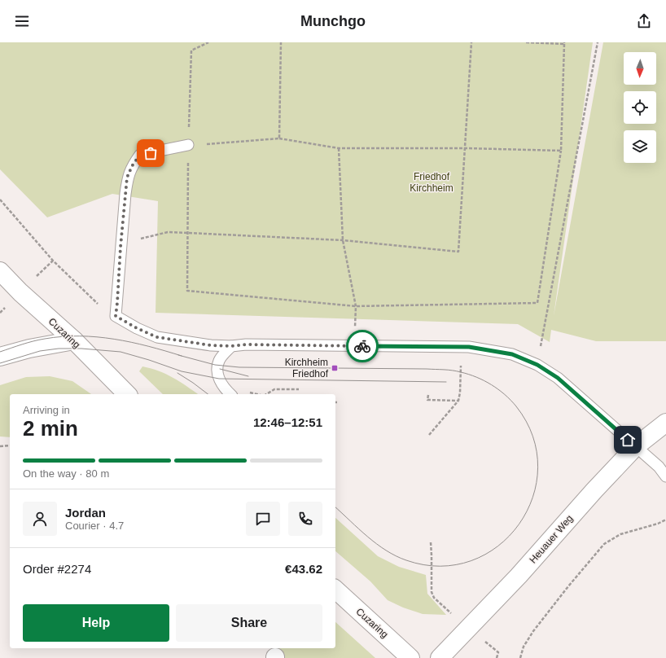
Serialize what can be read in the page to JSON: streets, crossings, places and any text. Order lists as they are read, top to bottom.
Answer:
{
  "streets": {
    "street": ["Cuzaring", "Heuauer Weg"]
  },
  "parks": ["Friedhof Kirchheim"],
  "places": {
    "transit": ["Kirchheim Friedhof"]
  },
  "north": "bottom",
  "page": {
    "header": "Munchgo",
    "heading": ["2 min", "Arriving in", "12:46–12:51"],
    "panel": [
      "Jordan",
      "Courier · 4.7",
      "Order #2274",
      "€43.62"
    ],
    "bar": "On the way · 80 m",
    "buttons": ["Help", "Share"]
  }
}
